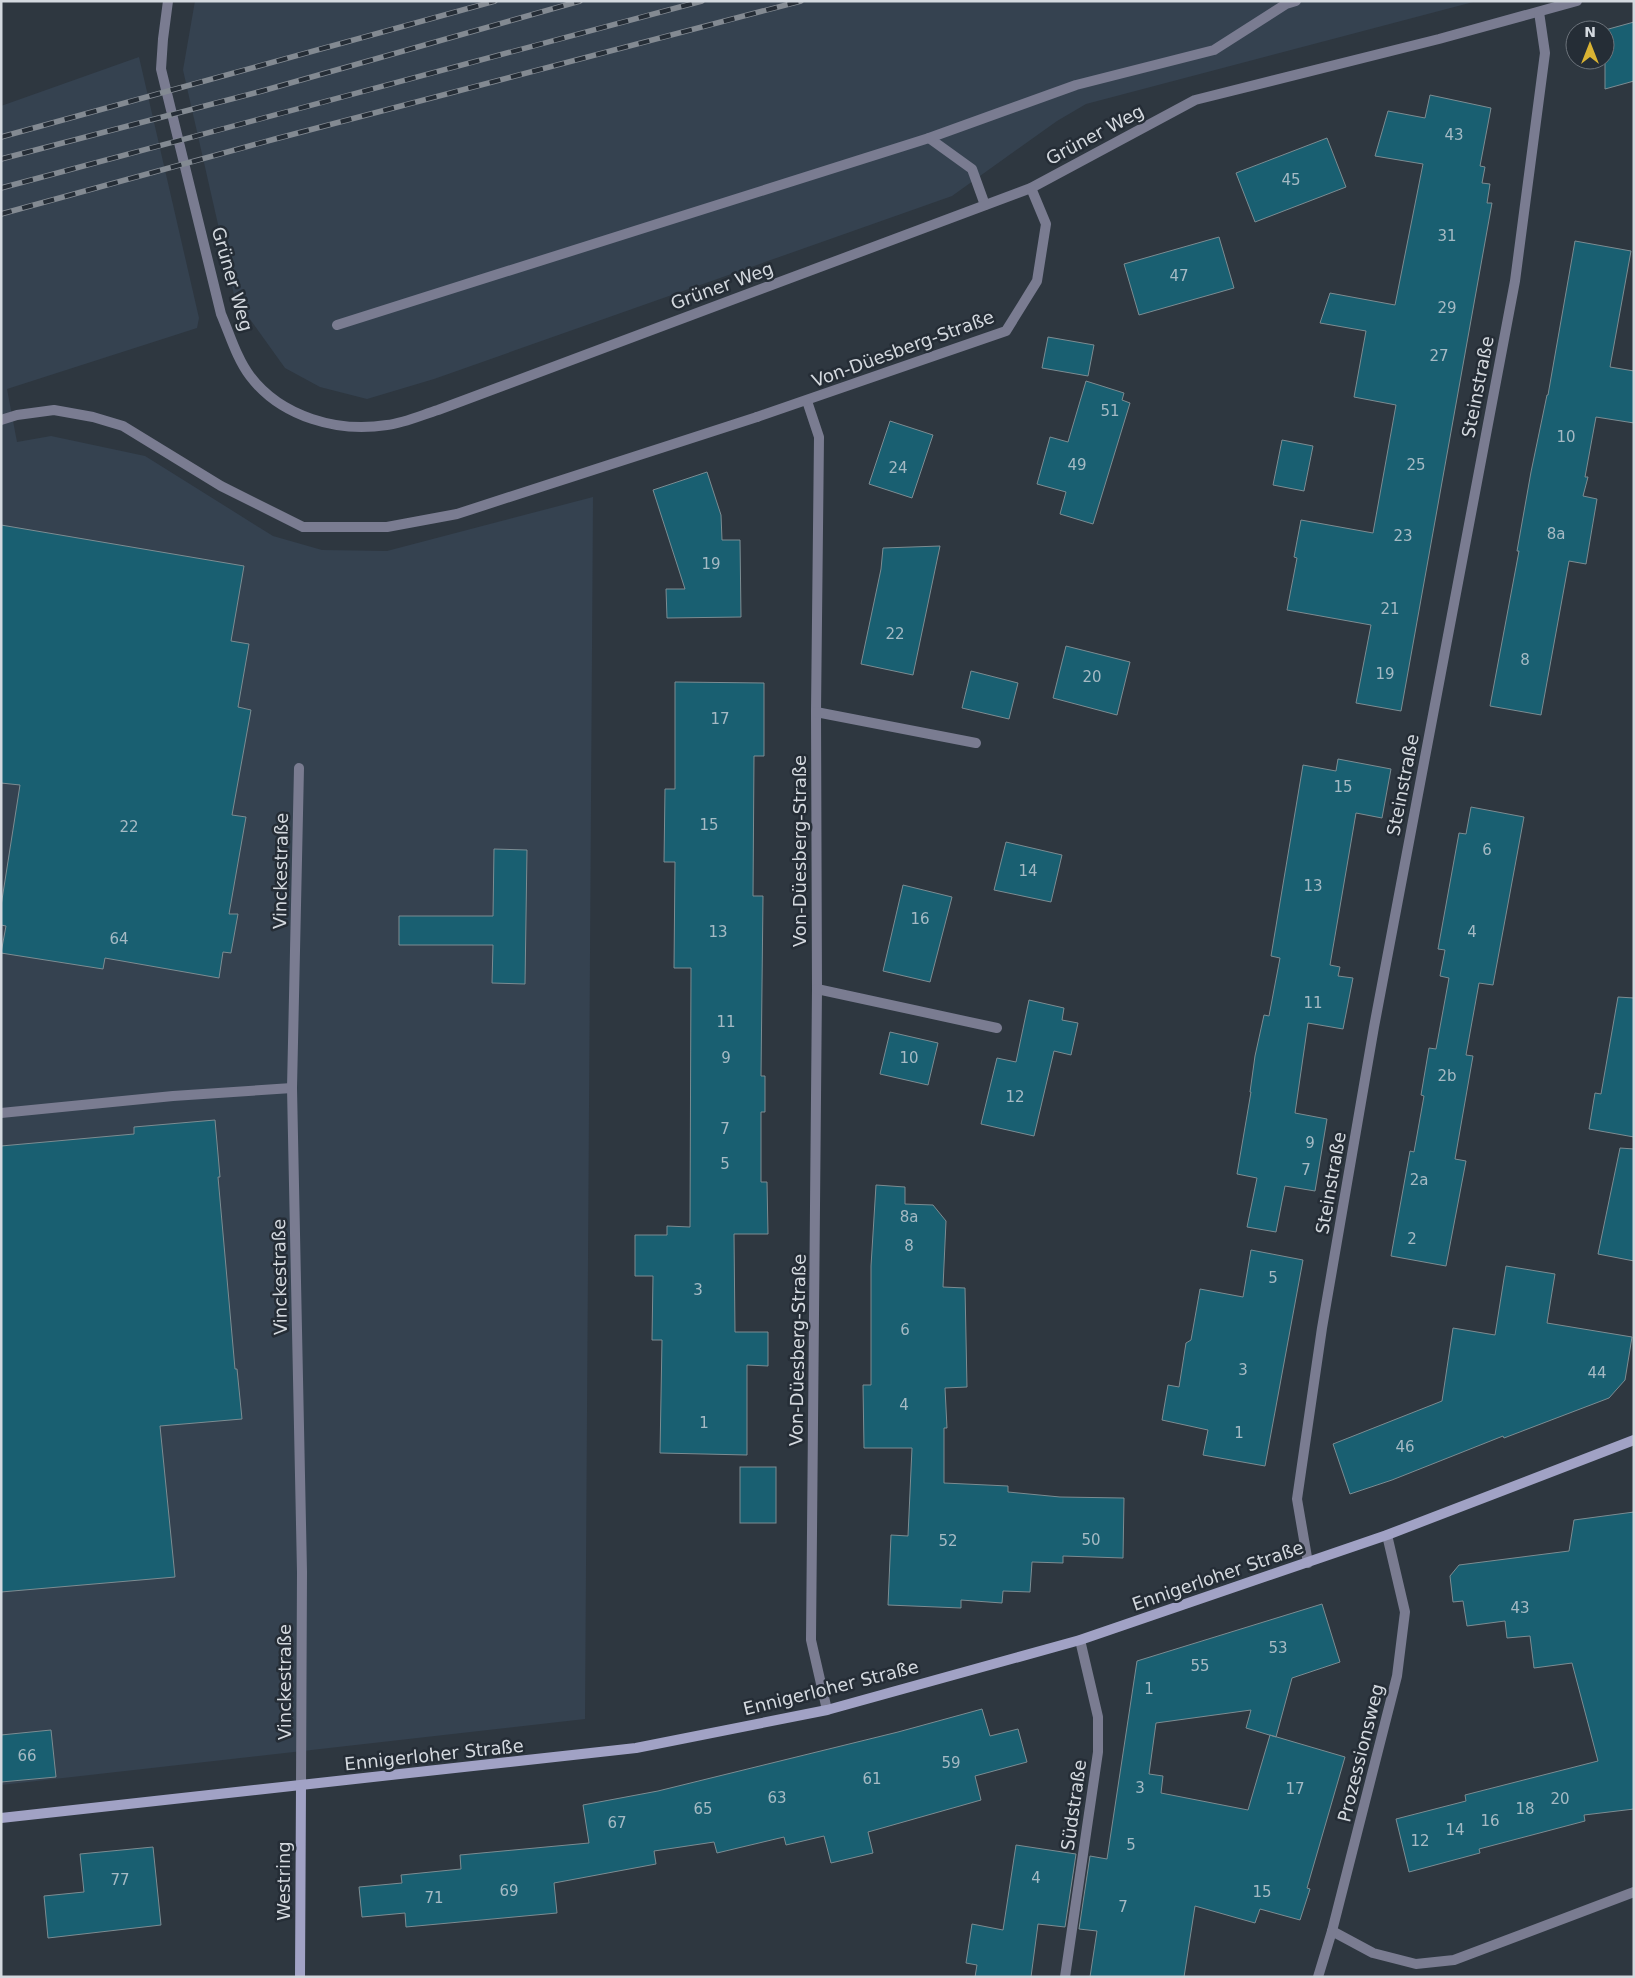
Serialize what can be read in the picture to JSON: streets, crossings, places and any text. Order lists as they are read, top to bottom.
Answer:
{
  "streets": {
    "main road": ["Ennigerloher Straße", "Westring"],
    "street": [
      "Grüner Weg",
      "Von-Düesberg-Straße",
      "Steinstraße",
      "Vinckestraße",
      "Prozessionsweg",
      "Südstraße"
    ]
  },
  "crossings": [
    ["Grüner Weg", "Von-Düesberg-Straße"],
    ["Grüner Weg", "Steinstraße"],
    ["Von-Düesberg-Straße", "Ennigerloher Straße"],
    ["Steinstraße", "Ennigerloher Straße"],
    ["Vinckestraße", "Ennigerloher Straße"],
    ["Vinckestraße", "Westring"],
    ["Ennigerloher Straße", "Prozessionsweg"],
    ["Ennigerloher Straße", "Südstraße"],
    ["Ennigerloher Straße", "Westring"]
  ],
  "house_numbers": [
    "43",
    "45",
    "31",
    "47",
    "29",
    "27",
    "51",
    "10",
    "49",
    "25",
    "24",
    "8a",
    "23",
    "19",
    "21",
    "22",
    "8",
    "19",
    "20",
    "17",
    "15",
    "15",
    "22",
    "6",
    "14",
    "13",
    "16",
    "13",
    "4",
    "64",
    "11",
    "11",
    "9",
    "10",
    "2b",
    "12",
    "7",
    "9",
    "5",
    "7",
    "2a",
    "8a",
    "2",
    "8",
    "5",
    "3",
    "6",
    "3",
    "44",
    "4",
    "1",
    "1",
    "46",
    "50",
    "52",
    "43",
    "53",
    "55",
    "1",
    "66",
    "59",
    "61",
    "3",
    "17",
    "63",
    "20",
    "65",
    "18",
    "16",
    "67",
    "14",
    "12",
    "5",
    "4",
    "77",
    "69",
    "15",
    "71",
    "7"
  ],
  "north": "top"
}
